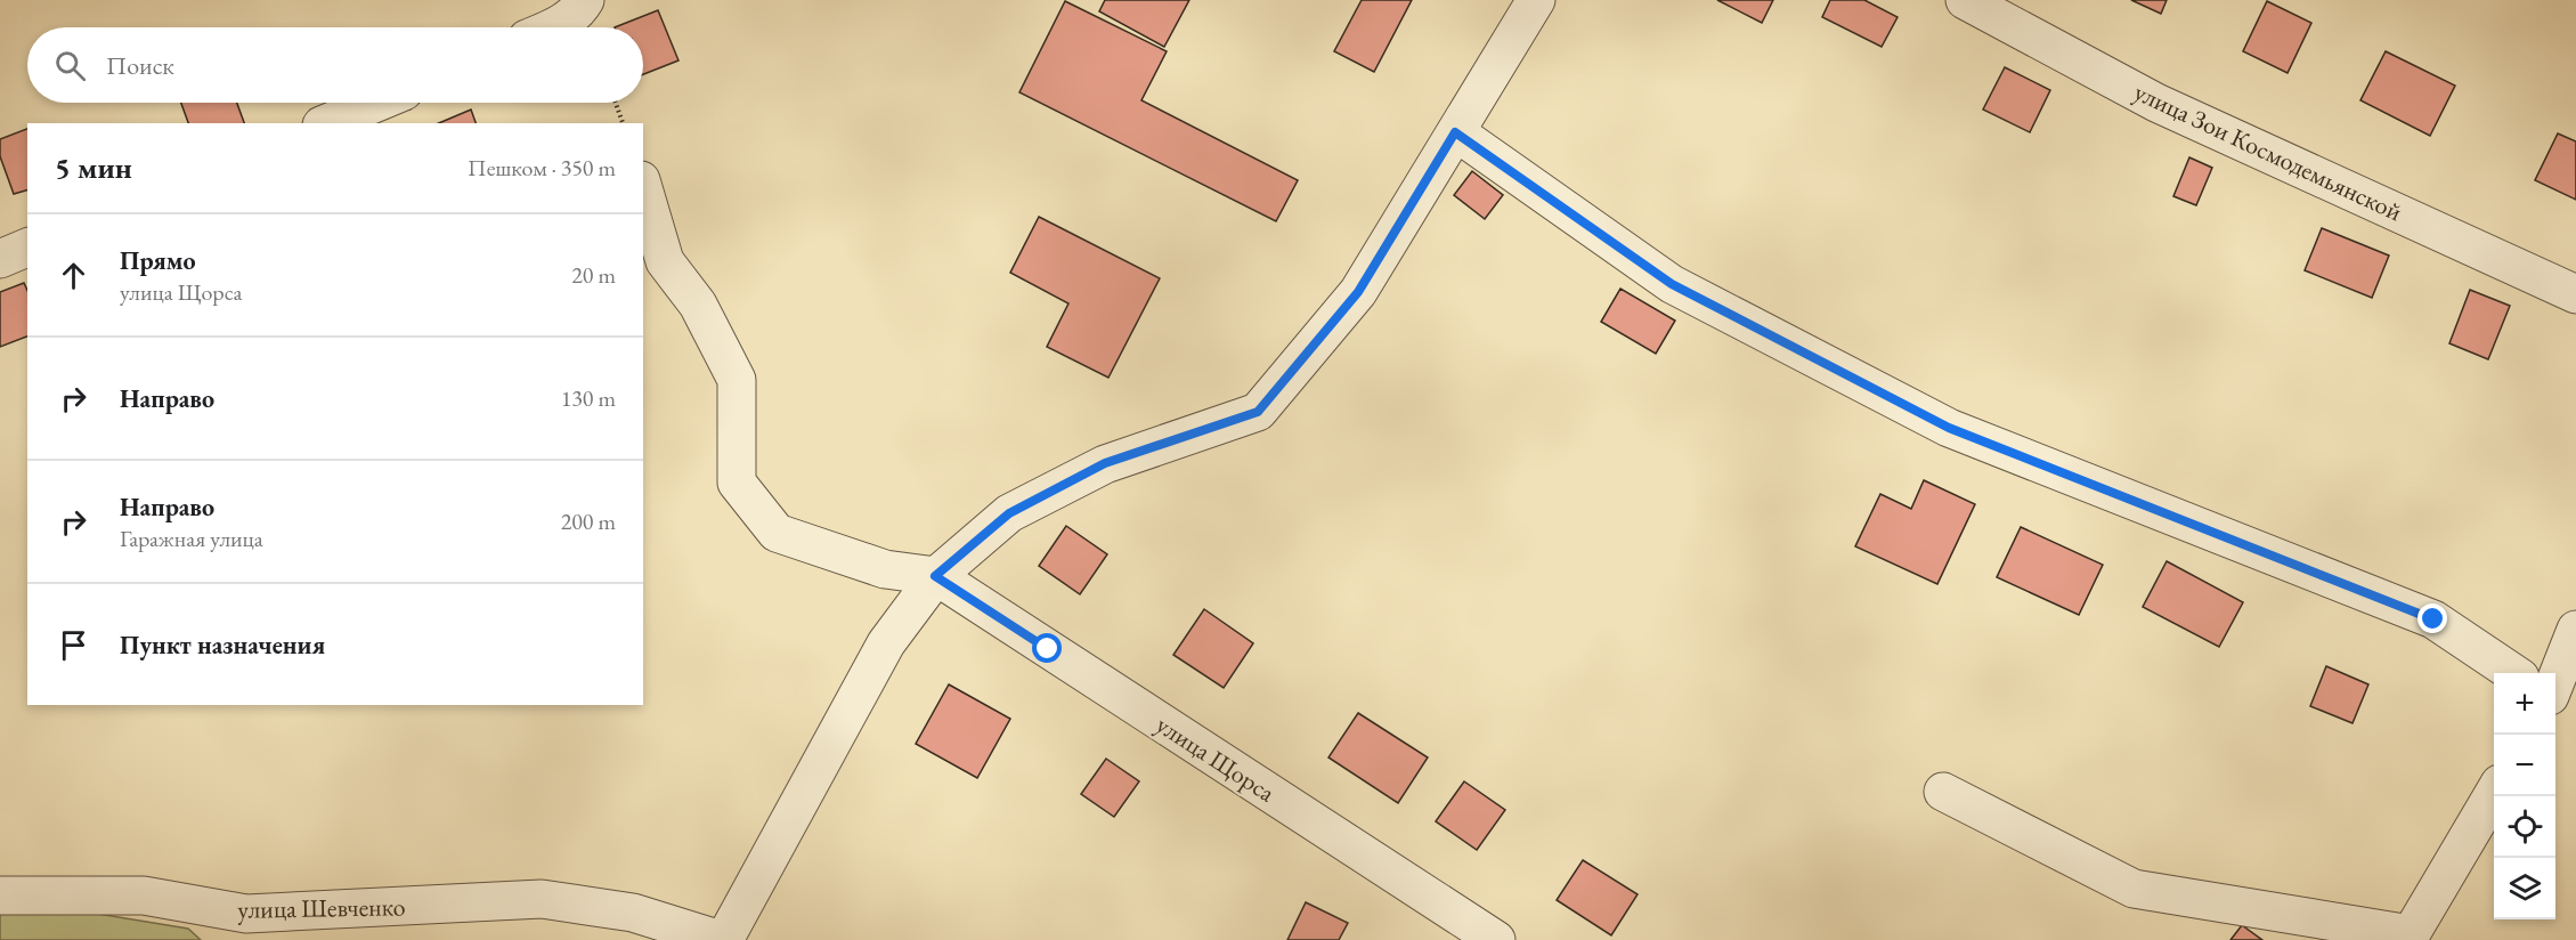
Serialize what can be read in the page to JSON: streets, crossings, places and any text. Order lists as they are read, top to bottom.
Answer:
{
  "streets": {
    "street": ["улица Зои Космодемьянской", "улица Щорса", "улица Шевченко"]
  },
  "page": {
    "search": "Поиск",
    "heading": ["5 мин", "Пешком · 350 m"],
    "list": [
      ["Прямо", "улица Щорса", "20 m"],
      ["Направо", "130 m"],
      ["Направо", "Гаражная улица", "200 m"],
      "Пункт назначения"
    ],
    "map_buttons": ["+", "−"]
  }
}
